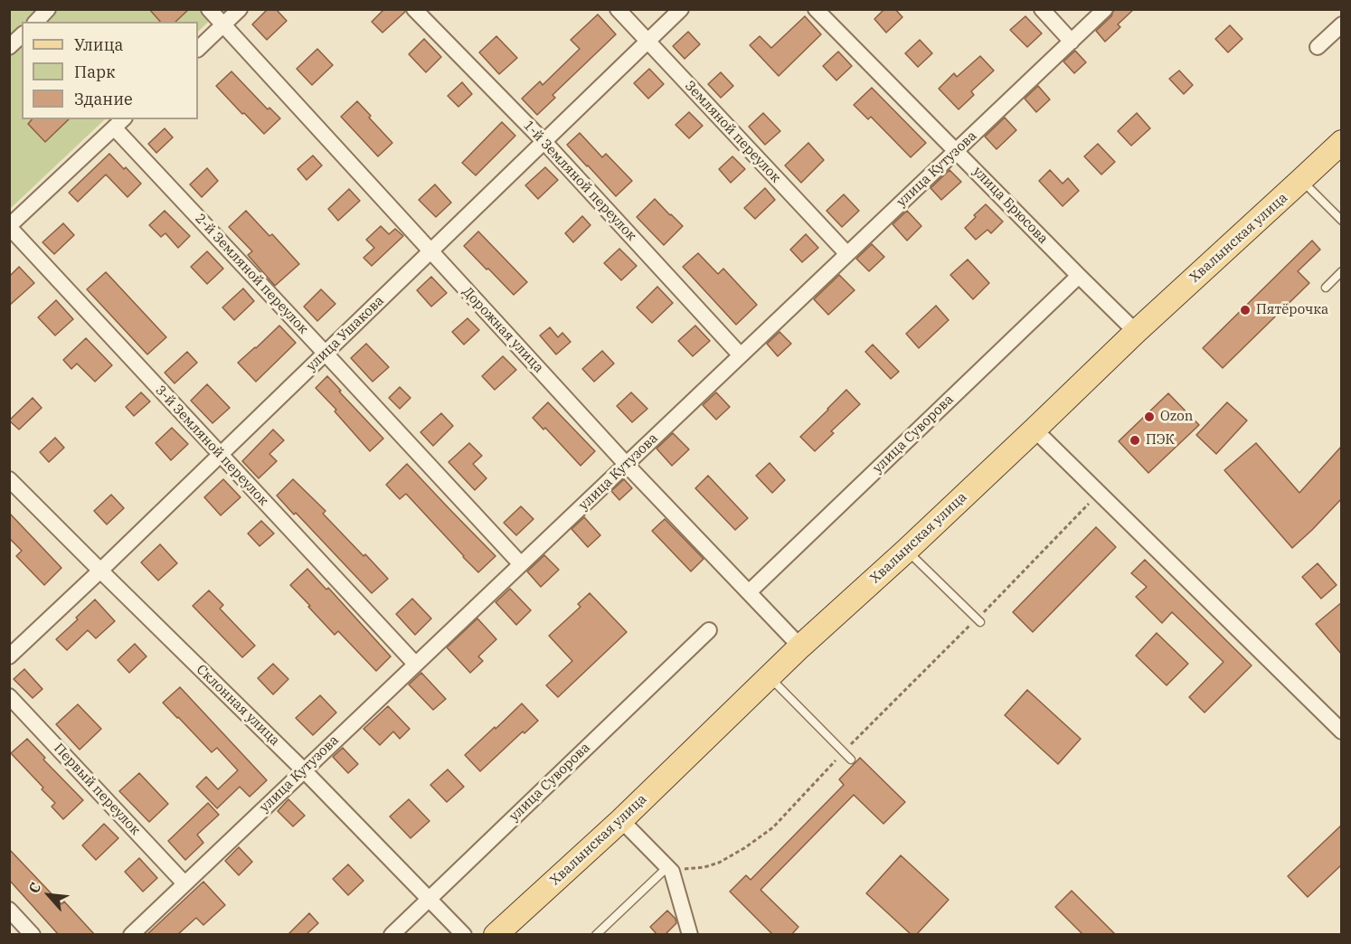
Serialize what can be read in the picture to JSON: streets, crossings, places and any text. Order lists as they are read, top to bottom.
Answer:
{
  "streets": {
    "main road": ["Хвалынская улица"],
    "street": [
      "Земляной переулок",
      "улица Кутузова",
      "1-й Земляной переулок",
      "улица Брюсова",
      "2-й Земляной переулок",
      "Дорожная улица",
      "улица Ушакова",
      "улица Суворова",
      "3-й Земляной переулок",
      "Склонная улица",
      "Первый переулок"
    ]
  },
  "crossings": [
    ["Земляной переулок", "улица Кутузова"],
    ["Земляной переулок", "улица Ушакова"],
    ["улица Кутузова", "1-й Земляной переулок"],
    ["улица Кутузова", "улица Брюсова"],
    ["улица Кутузова", "2-й Земляной переулок"],
    ["улица Кутузова", "Дорожная улица"],
    ["улица Кутузова", "3-й Земляной переулок"],
    ["улица Кутузова", "Склонная улица"],
    ["улица Кутузова", "Первый переулок"],
    ["1-й Земляной переулок", "улица Ушакова"],
    ["улица Брюсова", "Хвалынская улица"],
    ["улица Брюсова", "улица Суворова"],
    ["Хвалынская улица", "Дорожная улица"],
    ["2-й Земляной переулок", "улица Ушакова"],
    ["Дорожная улица", "улица Ушакова"],
    ["Дорожная улица", "улица Суворова"],
    ["улица Ушакова", "3-й Земляной переулок"],
    ["улица Ушакова", "Склонная улица"],
    ["улица Суворова", "Склонная улица"]
  ],
  "places": ["Пятёрочка", "Ozon", "ПЭК"],
  "legend": ["Улица", "Парк", "Здание"],
  "north": "top left"
}
